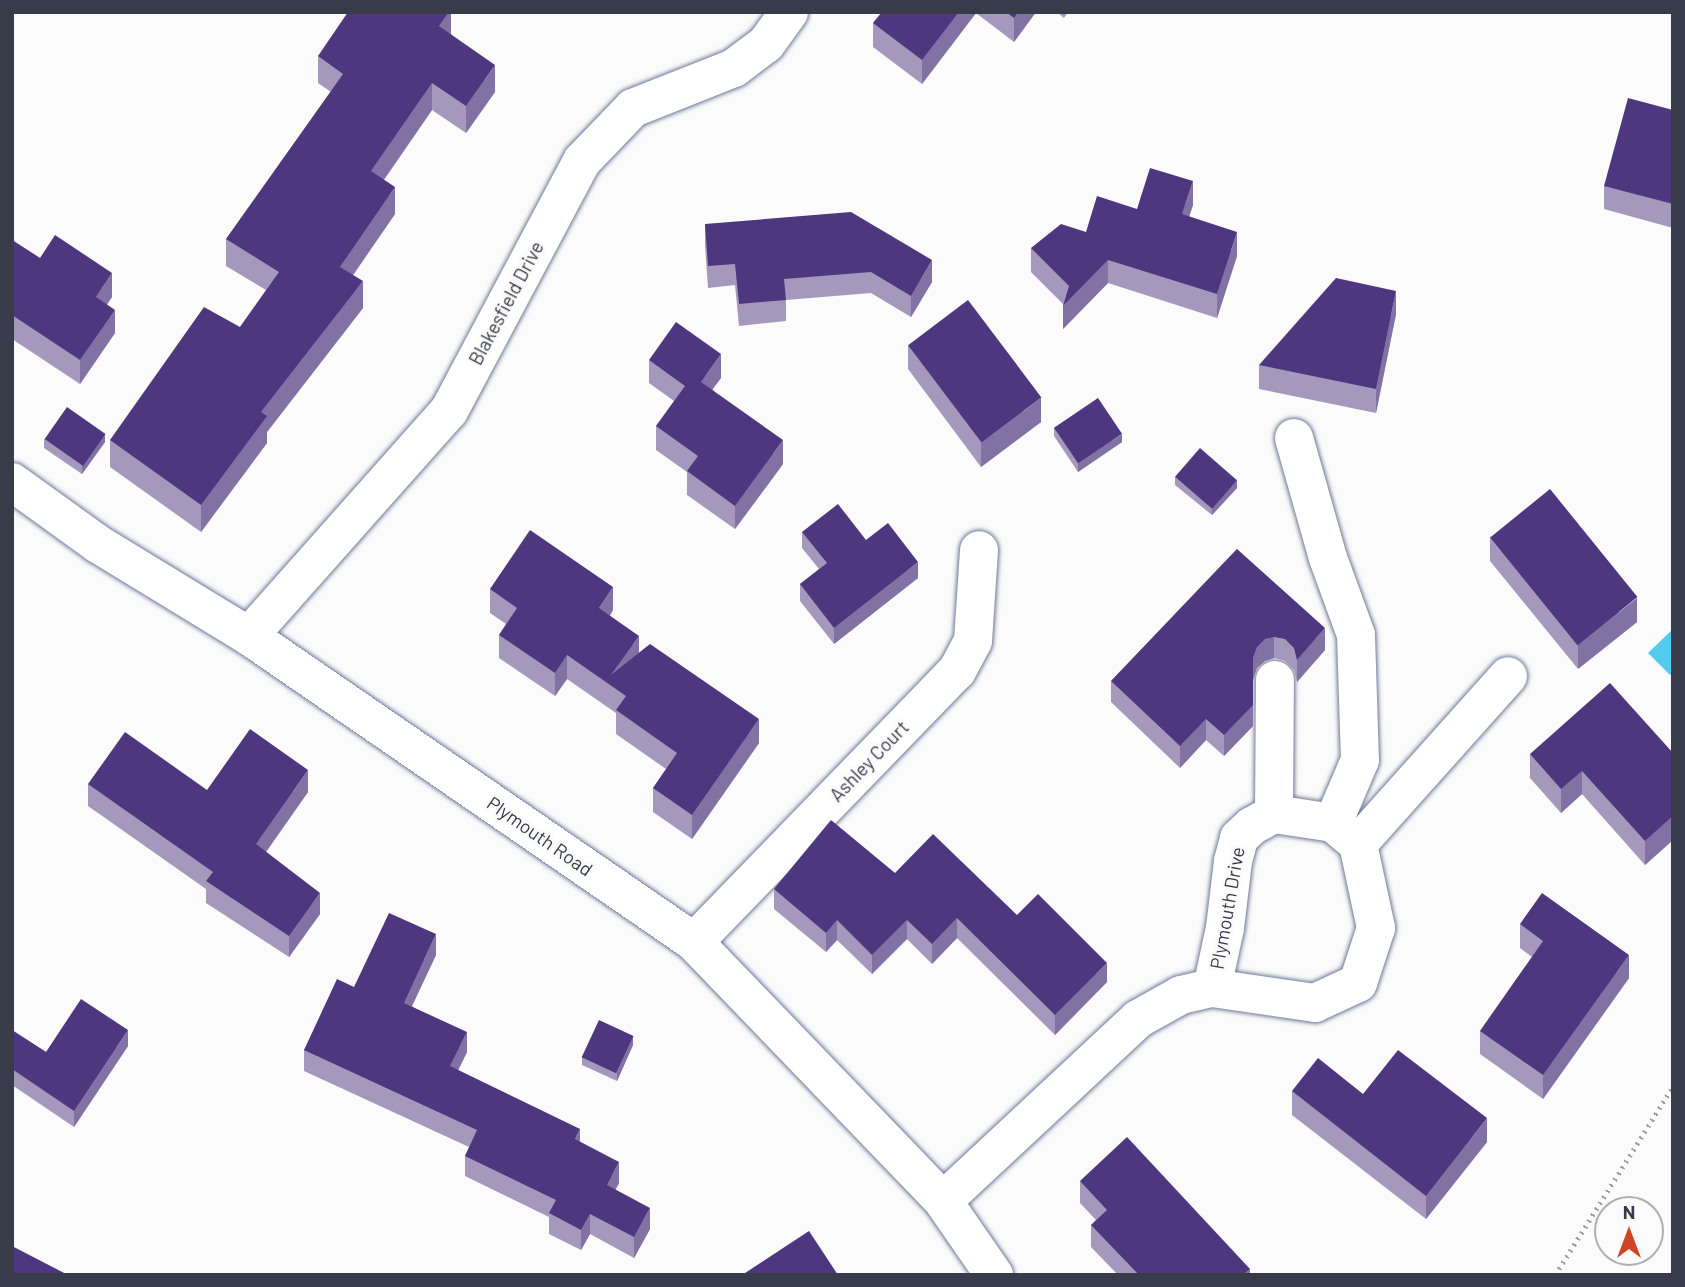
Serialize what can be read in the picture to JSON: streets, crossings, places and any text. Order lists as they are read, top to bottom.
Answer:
{
  "streets": {
    "street": [
      "Blakesfield Drive",
      "Ashley Court",
      "Plymouth Road",
      "Plymouth Drive"
    ]
  },
  "crossings": [
    ["Blakesfield Drive", "Plymouth Road"],
    ["Ashley Court", "Plymouth Road"],
    ["Plymouth Road", "Plymouth Drive"]
  ],
  "north": "top"
}
